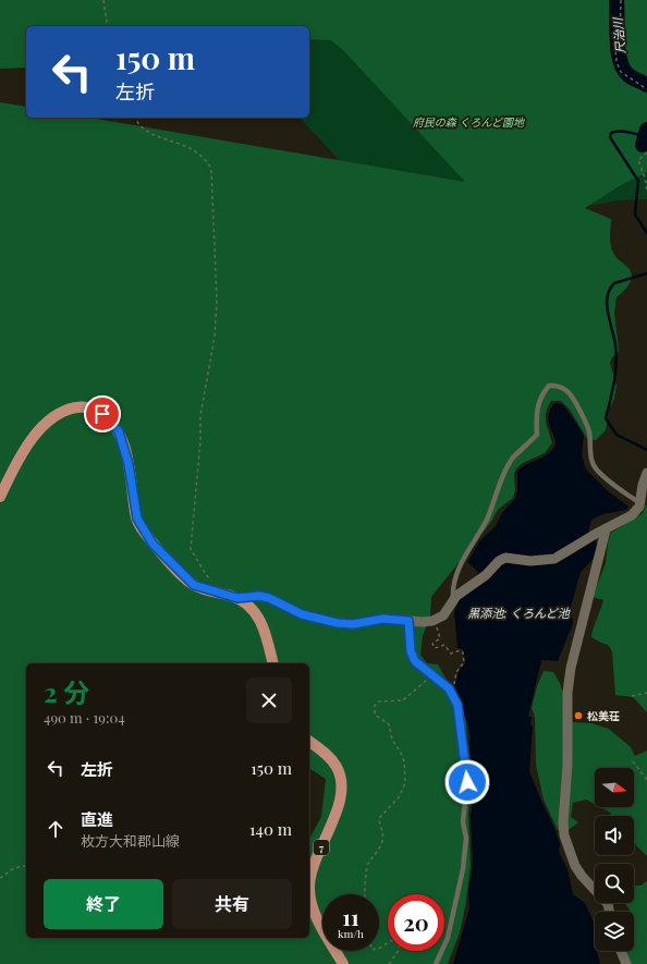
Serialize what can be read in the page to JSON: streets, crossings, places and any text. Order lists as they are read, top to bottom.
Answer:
{
  "streets": {
    "main road": ["7"]
  },
  "water": ["尺治川", "黒添池; くろんど池"],
  "parks": ["府民の森 くろんど園地"],
  "places": ["松美荘"],
  "north": "right",
  "page": {
    "turn": ["150 m", "左折"],
    "heading": ["2 分", "490 m · 19:04"],
    "list": [
      {
        "name": "左折",
        "value": "150 m"
      },
      {
        "name": "直進",
        "note": "枚方大和郡山線",
        "value": "140 m"
      }
    ],
    "buttons": ["終了", "共有"],
    "speed": "11 km/h",
    "limit": "20"
  }
}
